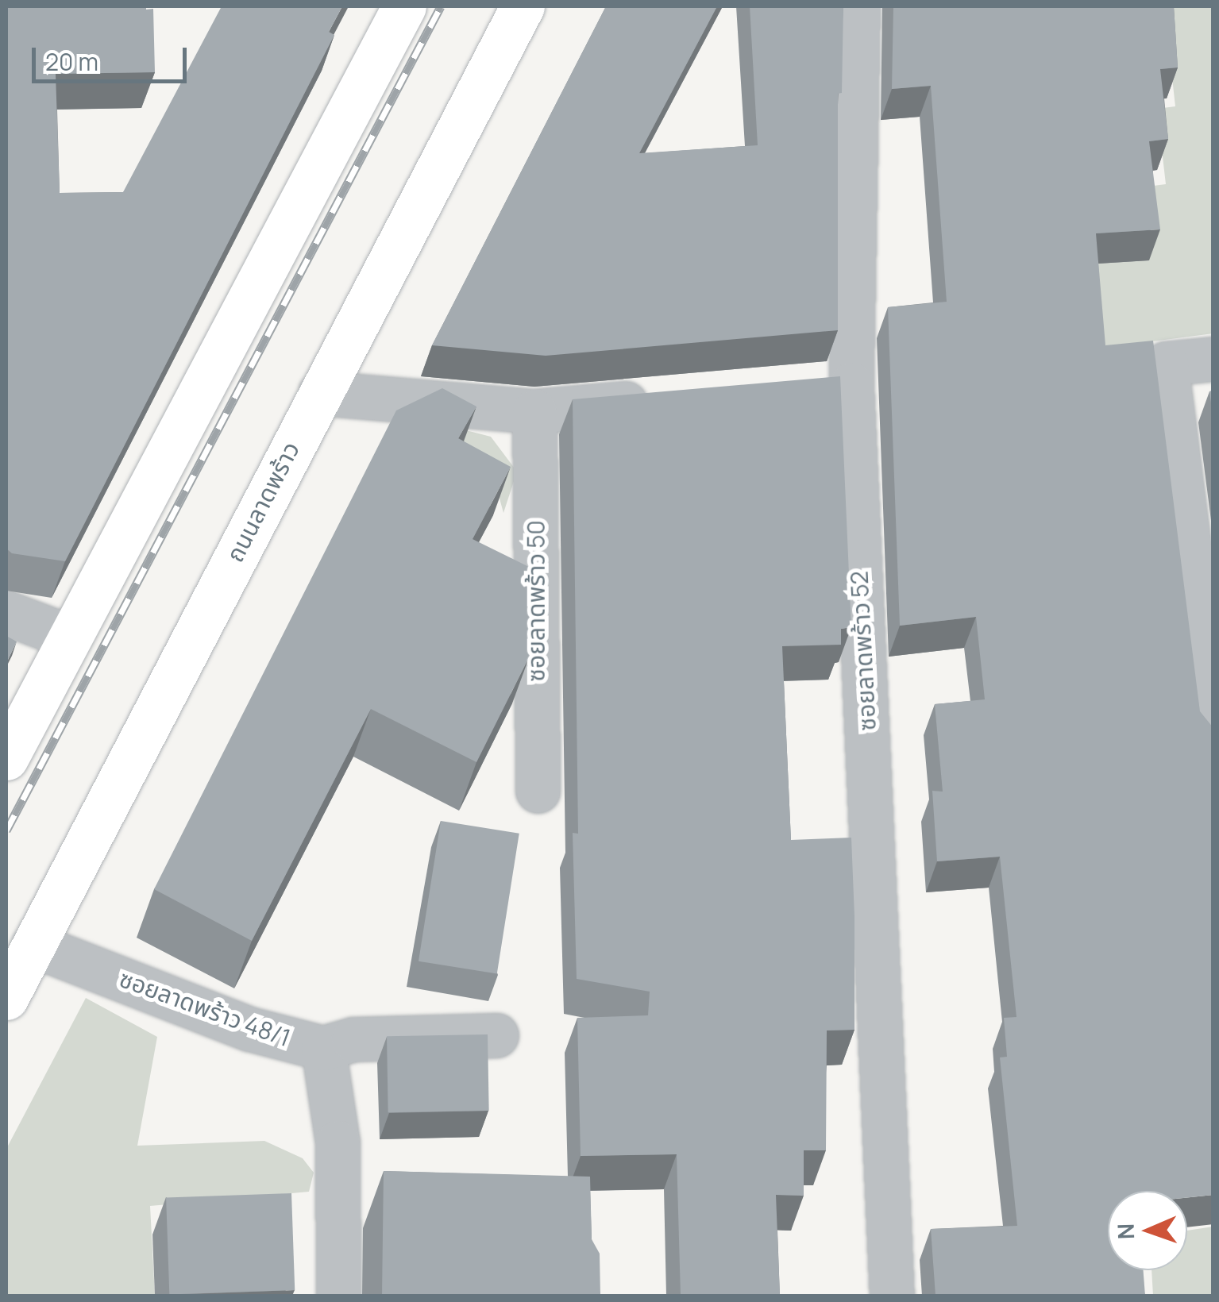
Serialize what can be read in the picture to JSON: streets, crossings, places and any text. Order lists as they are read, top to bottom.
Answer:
{
  "streets": {
    "main road": ["ถนนลาดพร้าว"],
    "street": ["ซอยลาดพร้าว 50", "ซอยลาดพร้าว 52", "ซอยลาดพร้าว 48/1"]
  },
  "crossings": [
    ["ถนนลาดพร้าว", "ซอยลาดพร้าว 48/1"]
  ],
  "scale_bar": "20 m",
  "north": "left"
}
